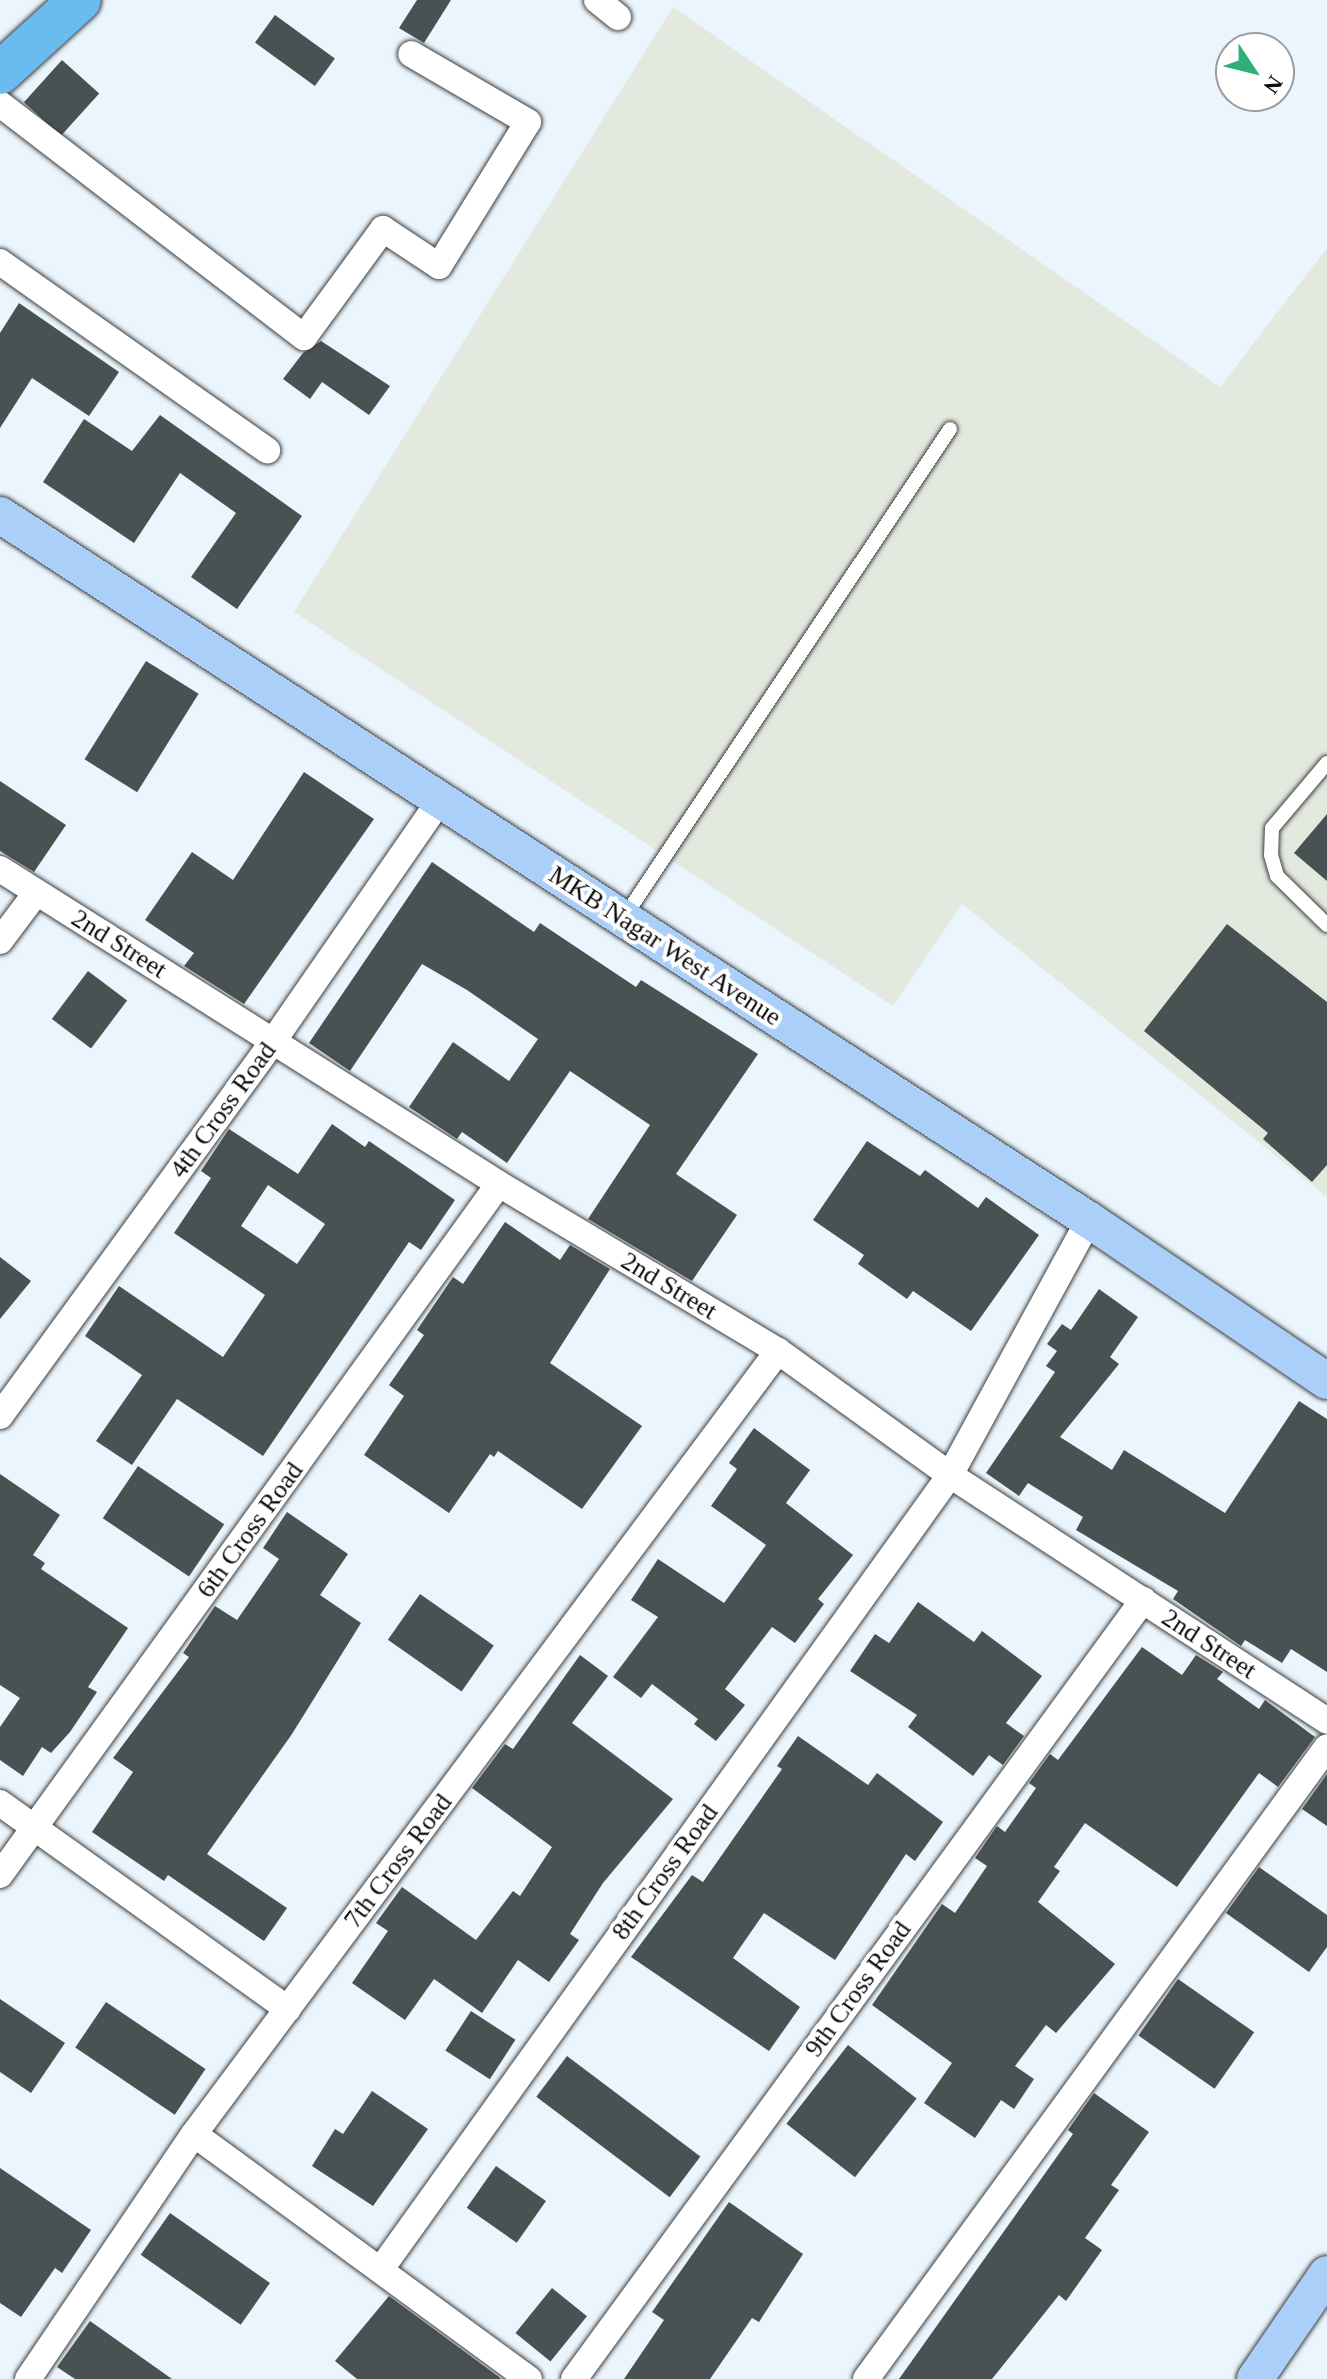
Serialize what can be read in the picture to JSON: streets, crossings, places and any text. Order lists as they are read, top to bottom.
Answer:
{
  "streets": {
    "main road": ["MKB Nagar West Avenue"],
    "street": [
      "2nd Street",
      "4th Cross Road",
      "6th Cross Road",
      "7th Cross Road",
      "8th Cross Road",
      "9th Cross Road"
    ]
  },
  "crossings": [
    ["2nd Street", "4th Cross Road"],
    ["2nd Street", "6th Cross Road"],
    ["2nd Street", "7th Cross Road"],
    ["2nd Street", "8th Cross Road"],
    ["2nd Street", "9th Cross Road"],
    ["MKB Nagar West Avenue", "4th Cross Road"],
    ["MKB Nagar West Avenue", "8th Cross Road"]
  ],
  "north": "bottom right"
}
